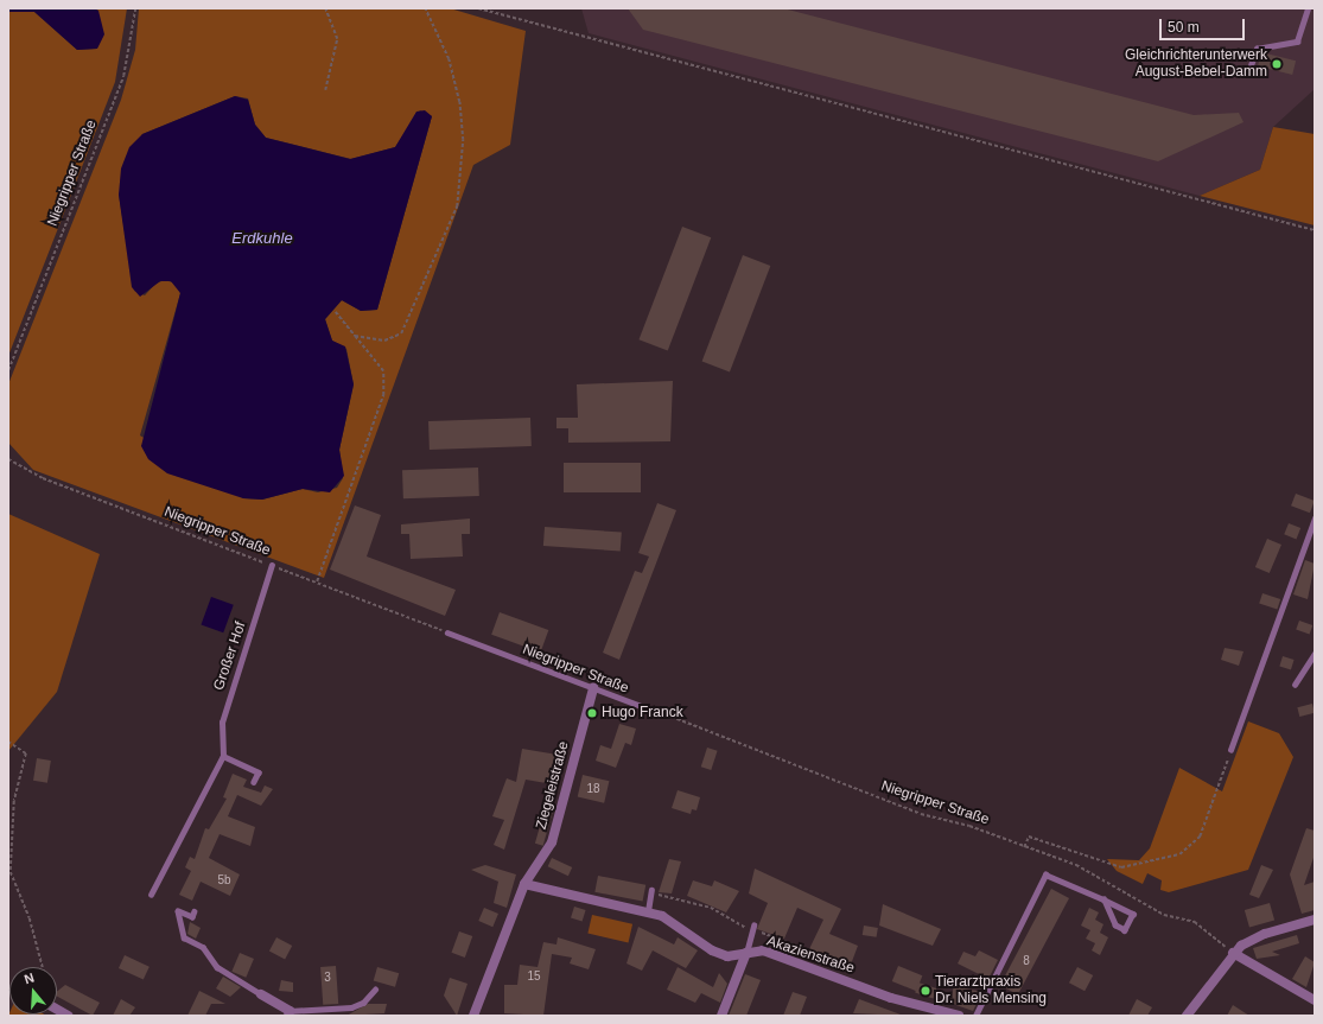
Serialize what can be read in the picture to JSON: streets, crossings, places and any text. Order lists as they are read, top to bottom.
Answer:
{
  "streets": {
    "street": ["Ziegeleistraße", "Akazienstraße"],
    "lane": ["Niegripper Straße", "Großer Hof"]
  },
  "crossings": [
    ["Niegripper Straße", "Großer Hof"],
    ["Niegripper Straße", "Ziegeleistraße"],
    ["Ziegeleistraße", "Akazienstraße"]
  ],
  "water": ["Erdkuhle"],
  "places": ["Gleichrichterunterwerk August-Bebel-Damm", "Hugo Franck", "Tierarztpraxis Dr. Niels Mensing"],
  "house_numbers": [
    "18",
    "5b",
    "8",
    "15",
    "3"
  ],
  "scale_bar": "50 m",
  "north": "top"
}
